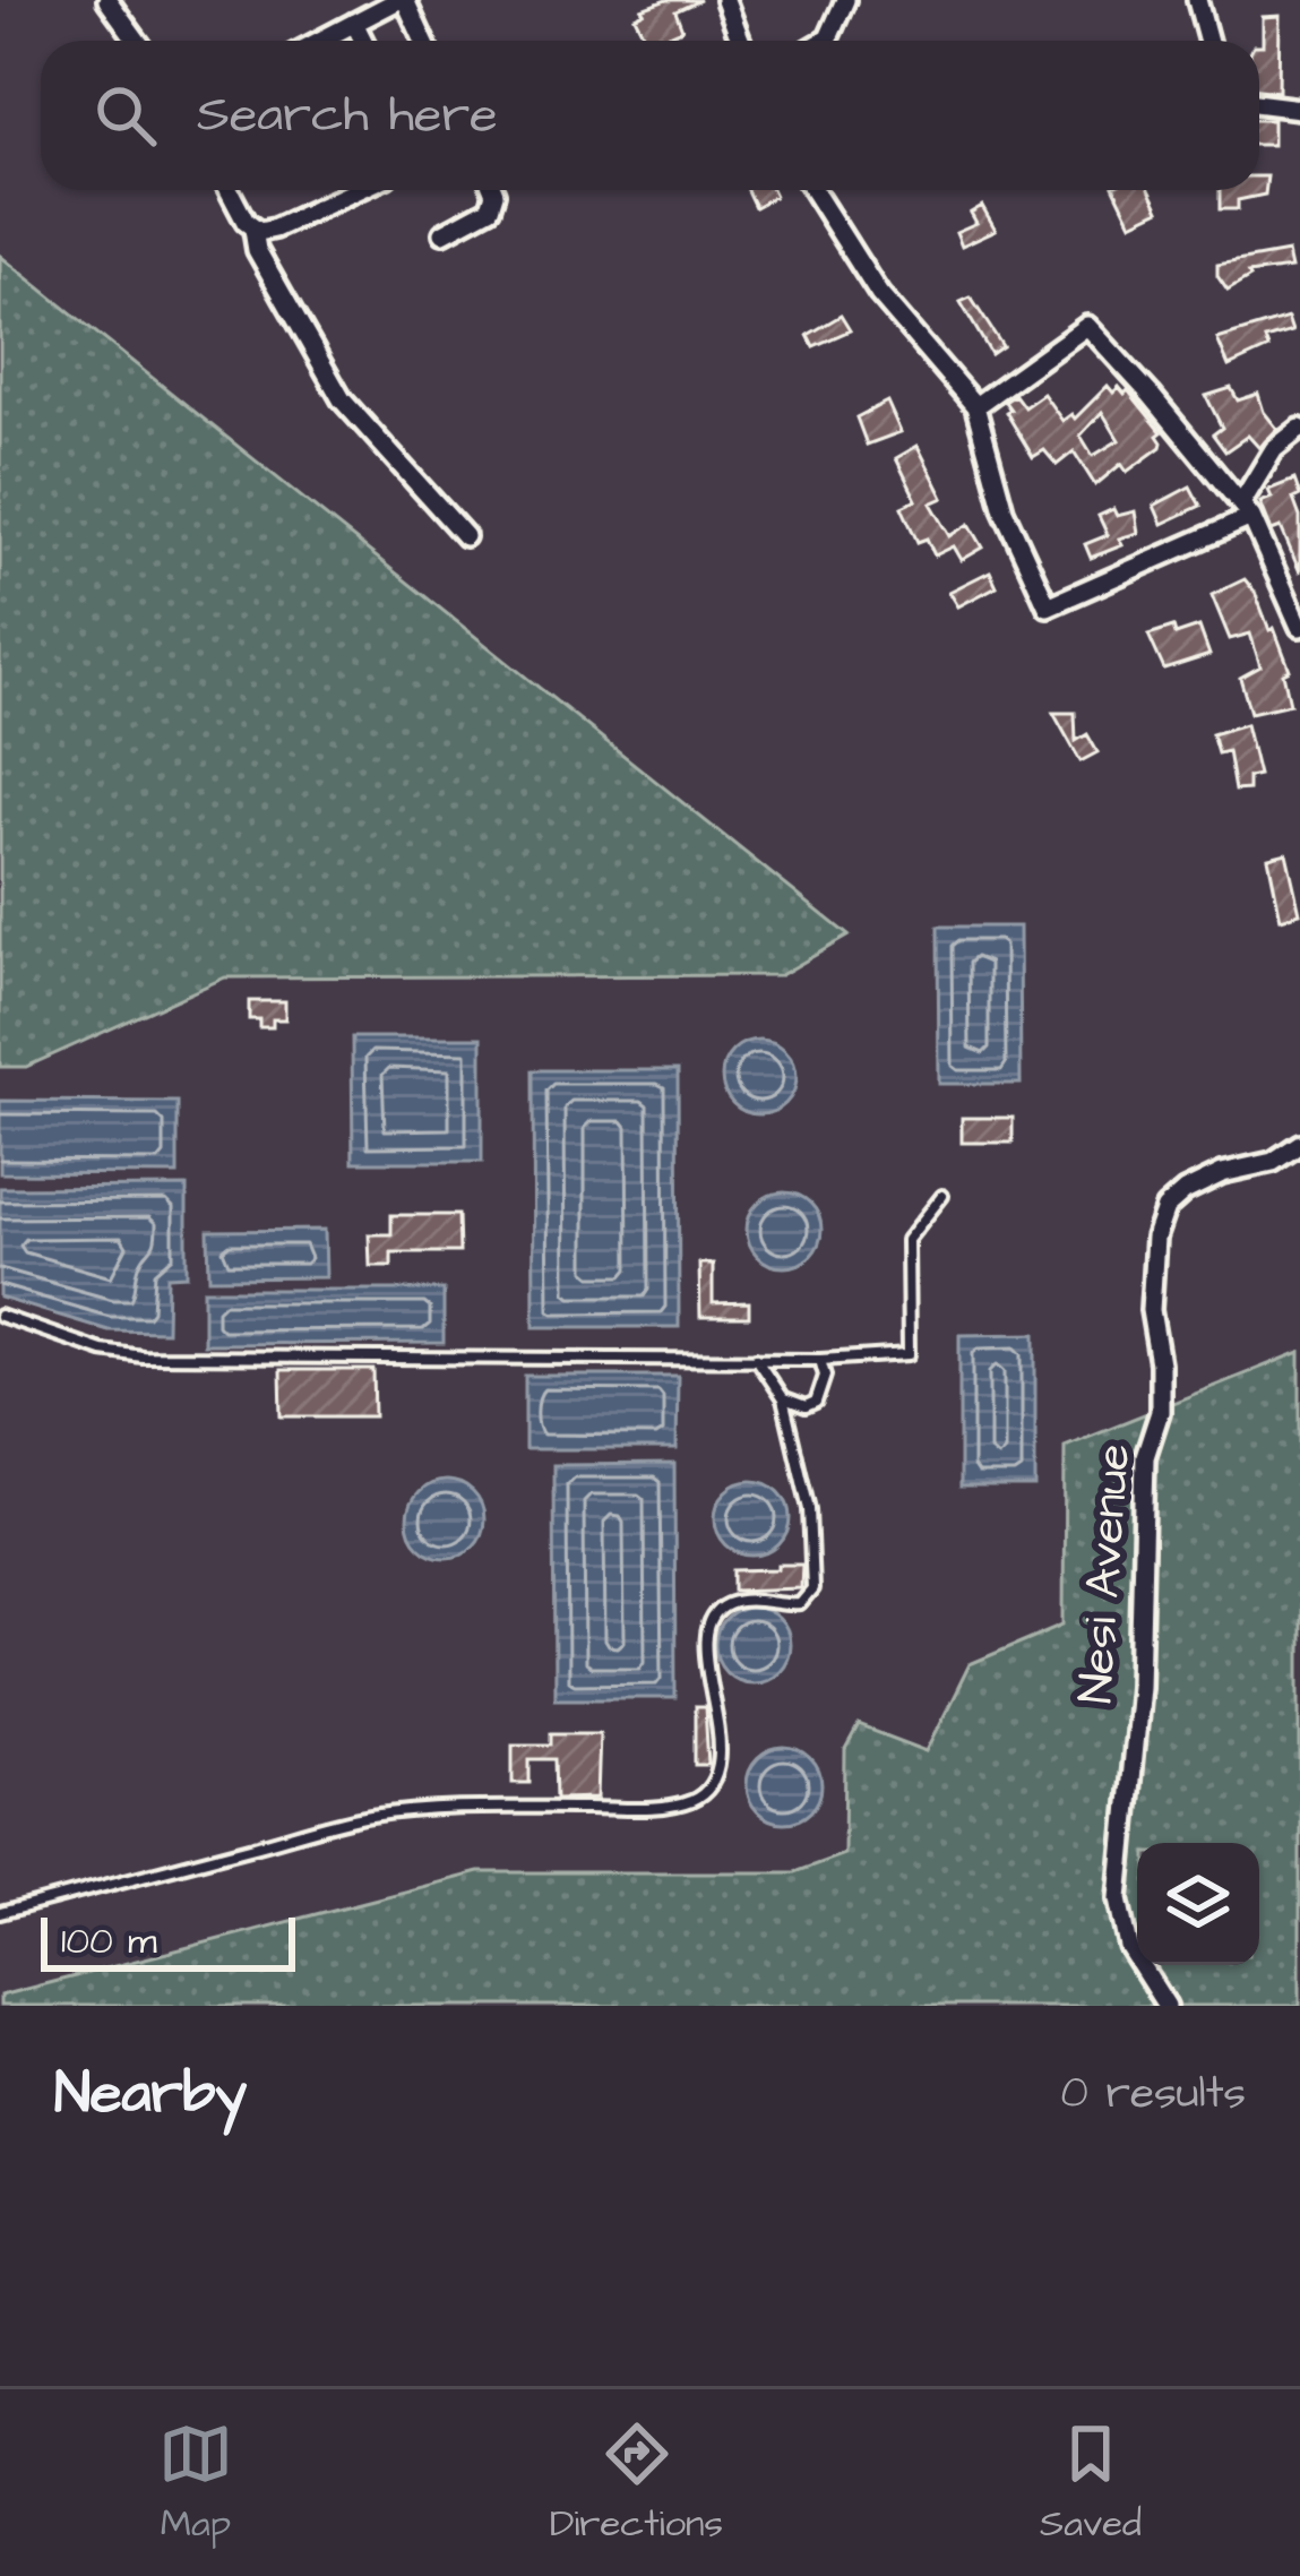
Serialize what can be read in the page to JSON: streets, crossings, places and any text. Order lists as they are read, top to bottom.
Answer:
{
  "streets": {
    "street": ["Nesi Avenue"]
  },
  "scale_bar": "100 m",
  "page": {
    "search": "Search here",
    "scale": "100 m",
    "heading": ["Nearby", "0 results"],
    "nav": ["Map", "Directions", "Saved"]
  }
}
